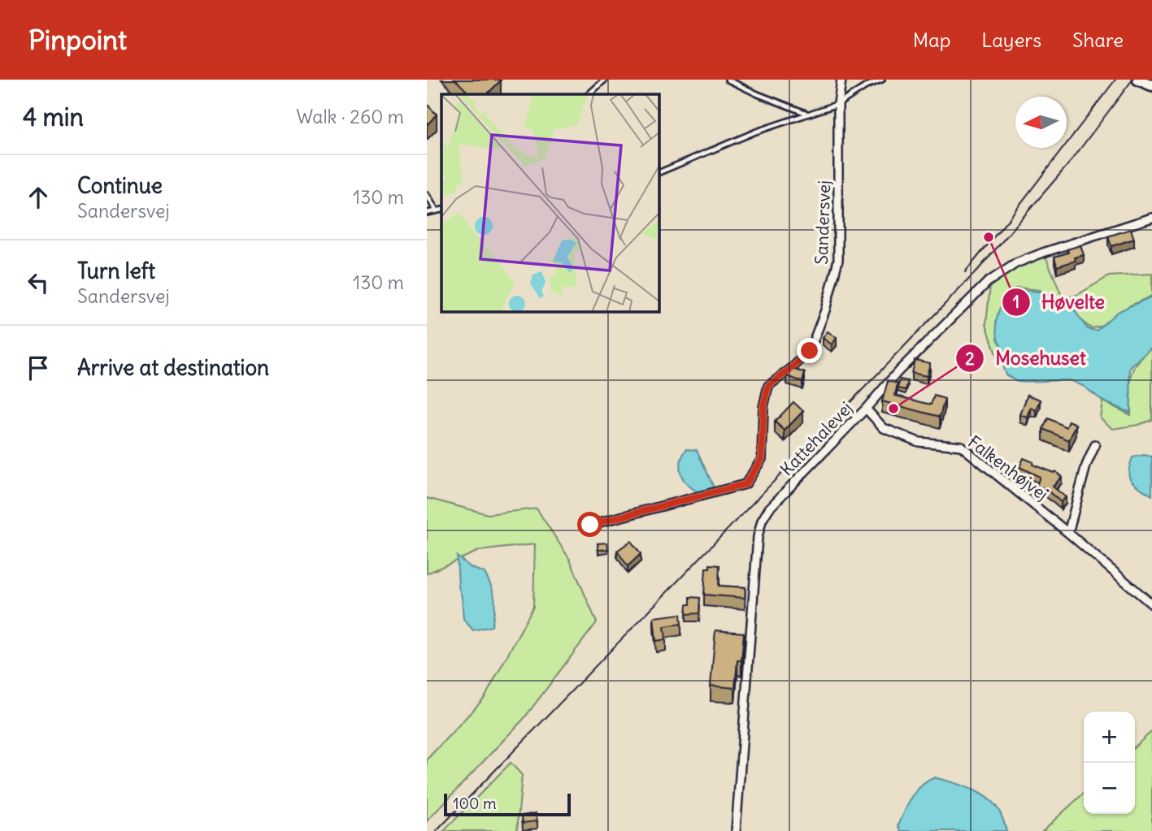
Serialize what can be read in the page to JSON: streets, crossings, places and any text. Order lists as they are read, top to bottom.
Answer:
{
  "streets": {
    "street": ["Sandersvej", "Kattehalevej", "Falkenhøjvej"]
  },
  "crossings": [
    ["Kattehalevej", "Falkenhøjvej"]
  ],
  "places": ["Høvelte", "Mosehuset"],
  "scale_bar": "100 m",
  "north": "left",
  "page": {
    "header": "Pinpoint",
    "nav": ["Map", "Layers", "Share"],
    "heading": ["4 min", "Walk · 260 m"],
    "list": [
      ["Continue", "Sandersvej", "130 m"],
      ["Turn left", "Sandersvej", "130 m"],
      "Arrive at destination"
    ],
    "map_buttons": ["+", "−"],
    "scale": "100 m"
  }
}
